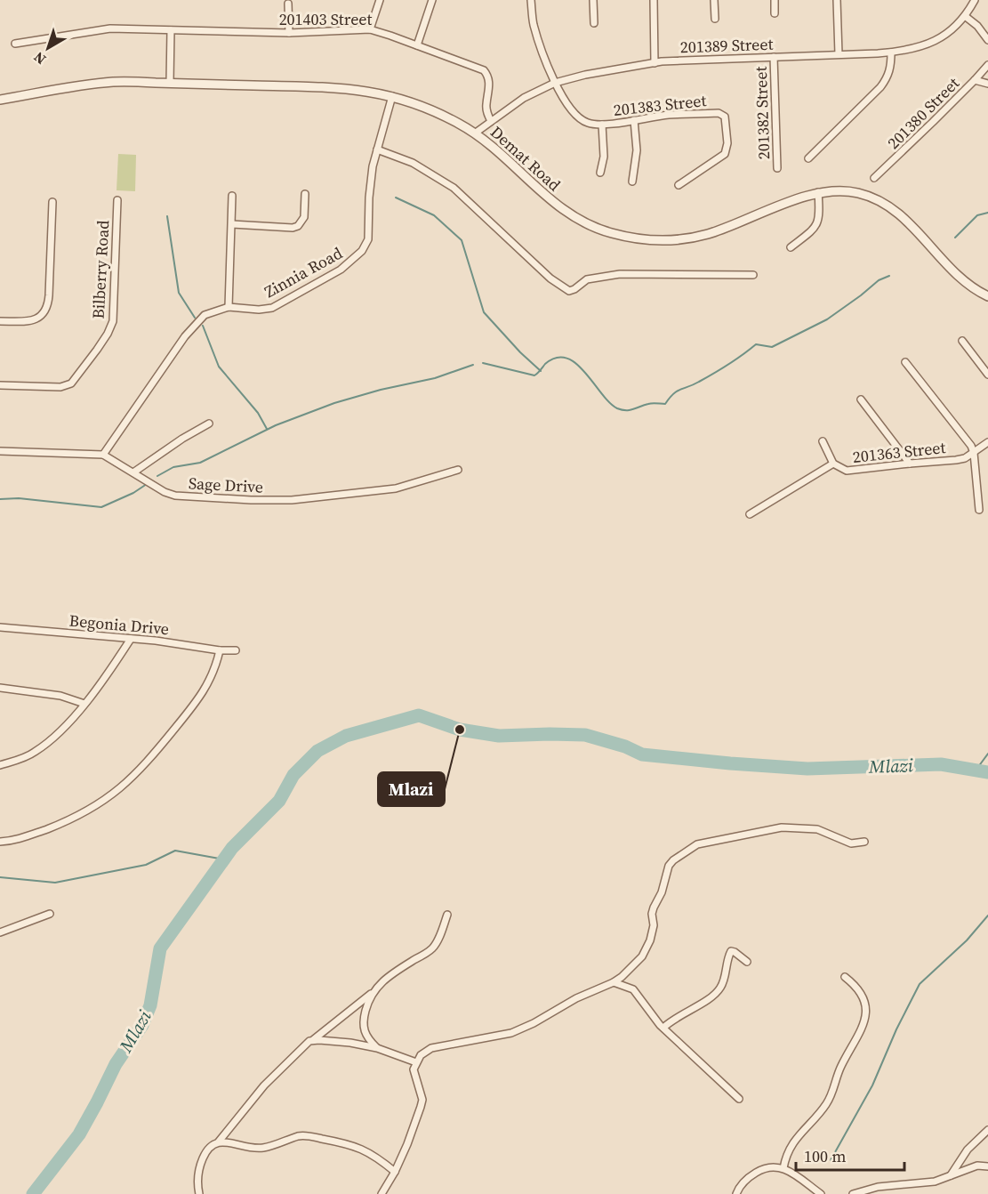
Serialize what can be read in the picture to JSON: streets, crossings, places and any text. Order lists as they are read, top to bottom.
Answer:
{
  "streets": {
    "street": [
      "201403 Street",
      "201389 Street",
      "201383 Street",
      "201382 Street",
      "201380 Street",
      "Demat Road",
      "Bilberry Road",
      "Zinnia Road",
      "201363 Street",
      "Sage Drive",
      "Begonia Drive"
    ]
  },
  "crossings": [
    ["201403 Street", "201389 Street"],
    ["201389 Street", "201383 Street"],
    ["201389 Street", "201382 Street"],
    ["201389 Street", "Demat Road"],
    ["Demat Road", "Zinnia Road"],
    ["Zinnia Road", "Sage Drive"]
  ],
  "water": ["Mlazi"],
  "places": ["Mlazi"],
  "scale_bar": "100 m",
  "north": "bottom left"
}
